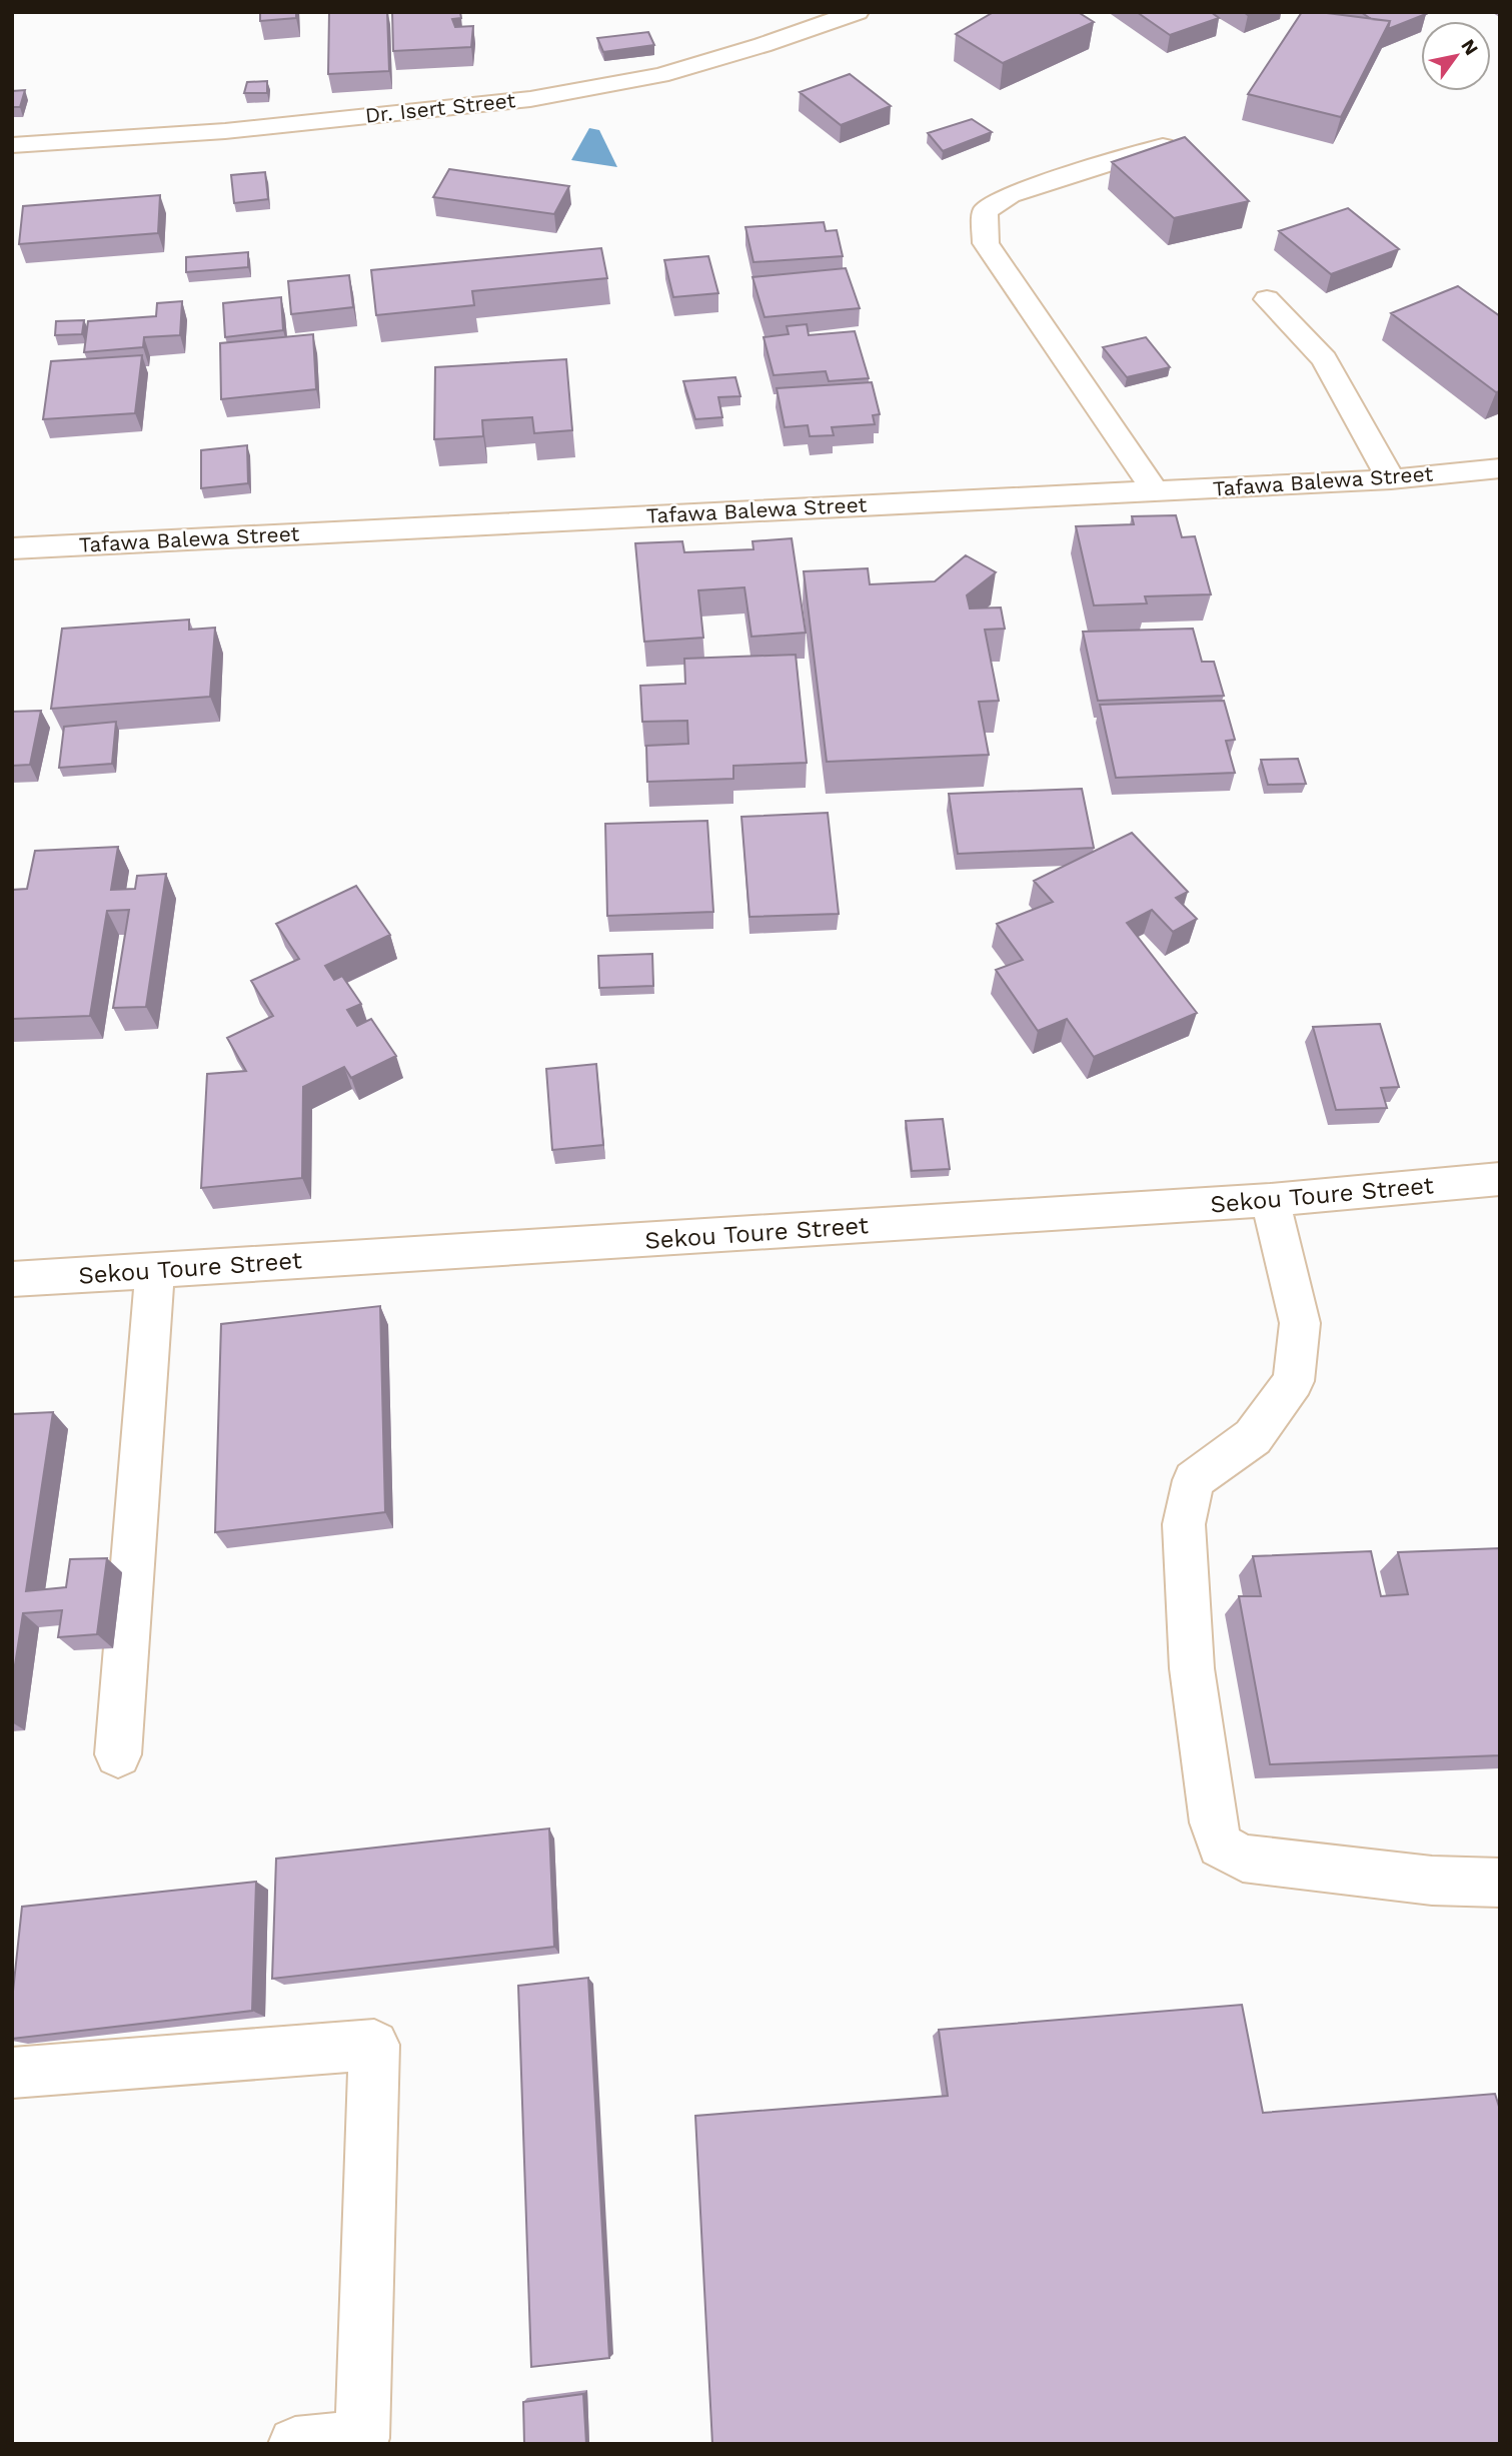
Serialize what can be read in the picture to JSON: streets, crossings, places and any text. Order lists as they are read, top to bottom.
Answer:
{
  "streets": {
    "street": ["Dr. Isert Street", "Tafawa Balewa Street", "Sekou Toure Street"]
  },
  "north": "top right"
}
